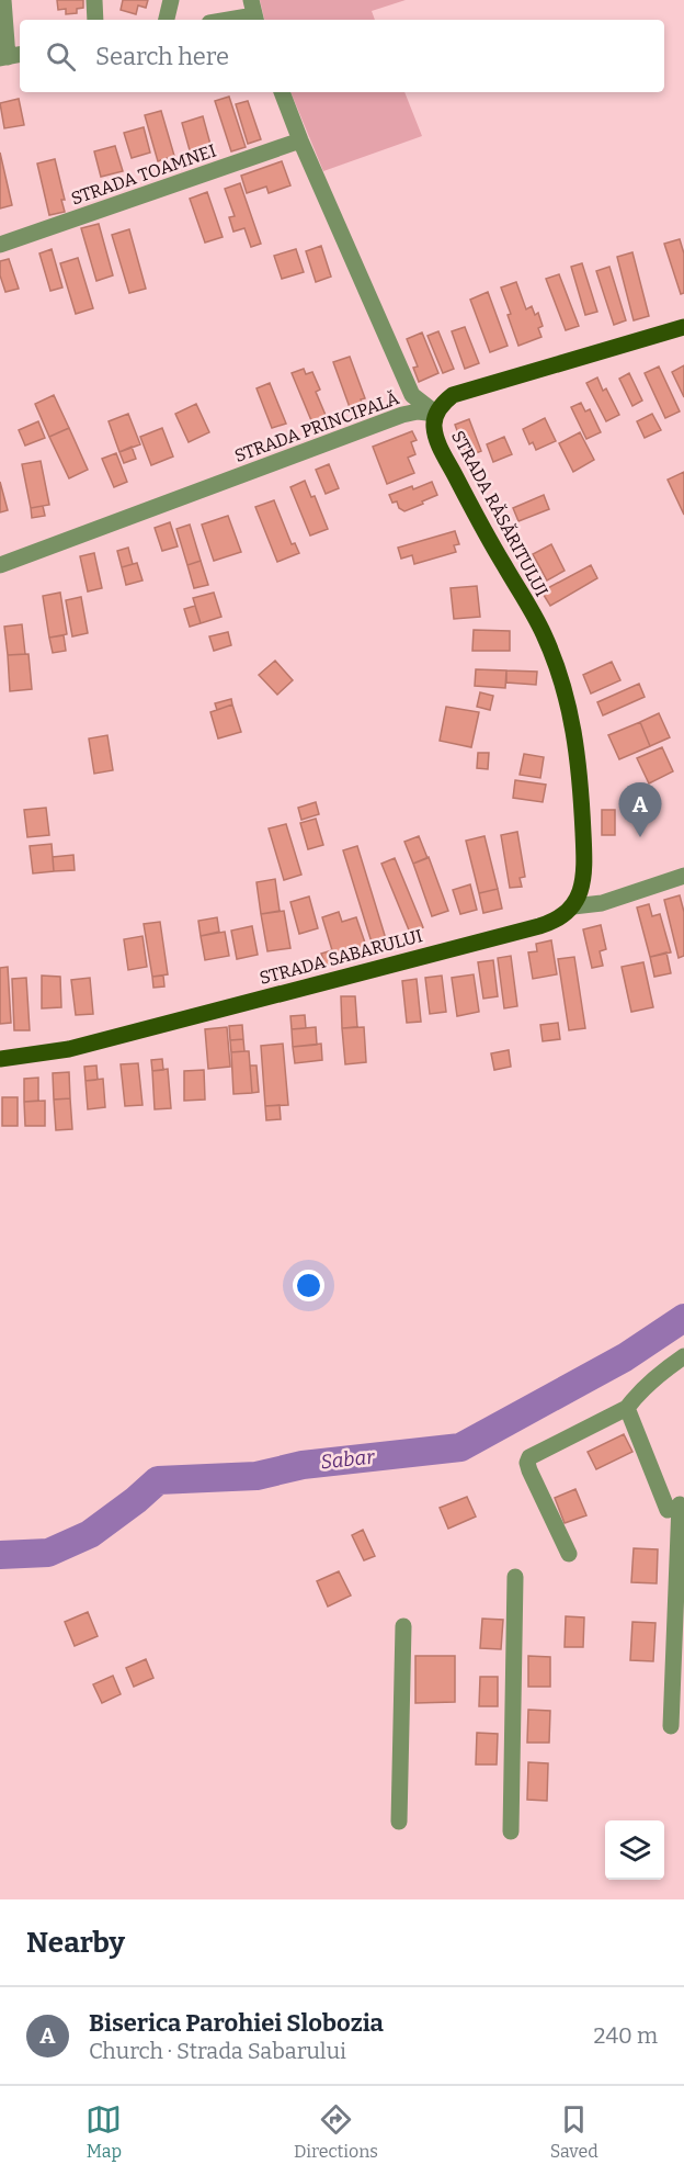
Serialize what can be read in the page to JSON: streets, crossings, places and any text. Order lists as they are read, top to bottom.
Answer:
{
  "streets": {
    "main road": ["STRADA RĂSĂRITULUI", "STRADA SABARULUI"],
    "street": ["STRADA TOAMNEI", "STRADA PRINCIPALĂ"]
  },
  "crossings": [
    ["STRADA TOAMNEI", "STRADA RĂSĂRITULUI"],
    ["STRADA PRINCIPALĂ", "STRADA RĂSĂRITULUI"],
    ["STRADA RĂSĂRITULUI", "STRADA SABARULUI"]
  ],
  "water": ["Sabar"],
  "page": {
    "search": "Search here",
    "pins": "A",
    "heading": "Nearby",
    "list": [
      {
        "mark": "A",
        "name": "Biserica Parohiei Slobozia",
        "note": "Church · Strada Sabarului",
        "value": "240 m"
      }
    ],
    "nav": ["Map", "Directions", "Saved"]
  }
}
